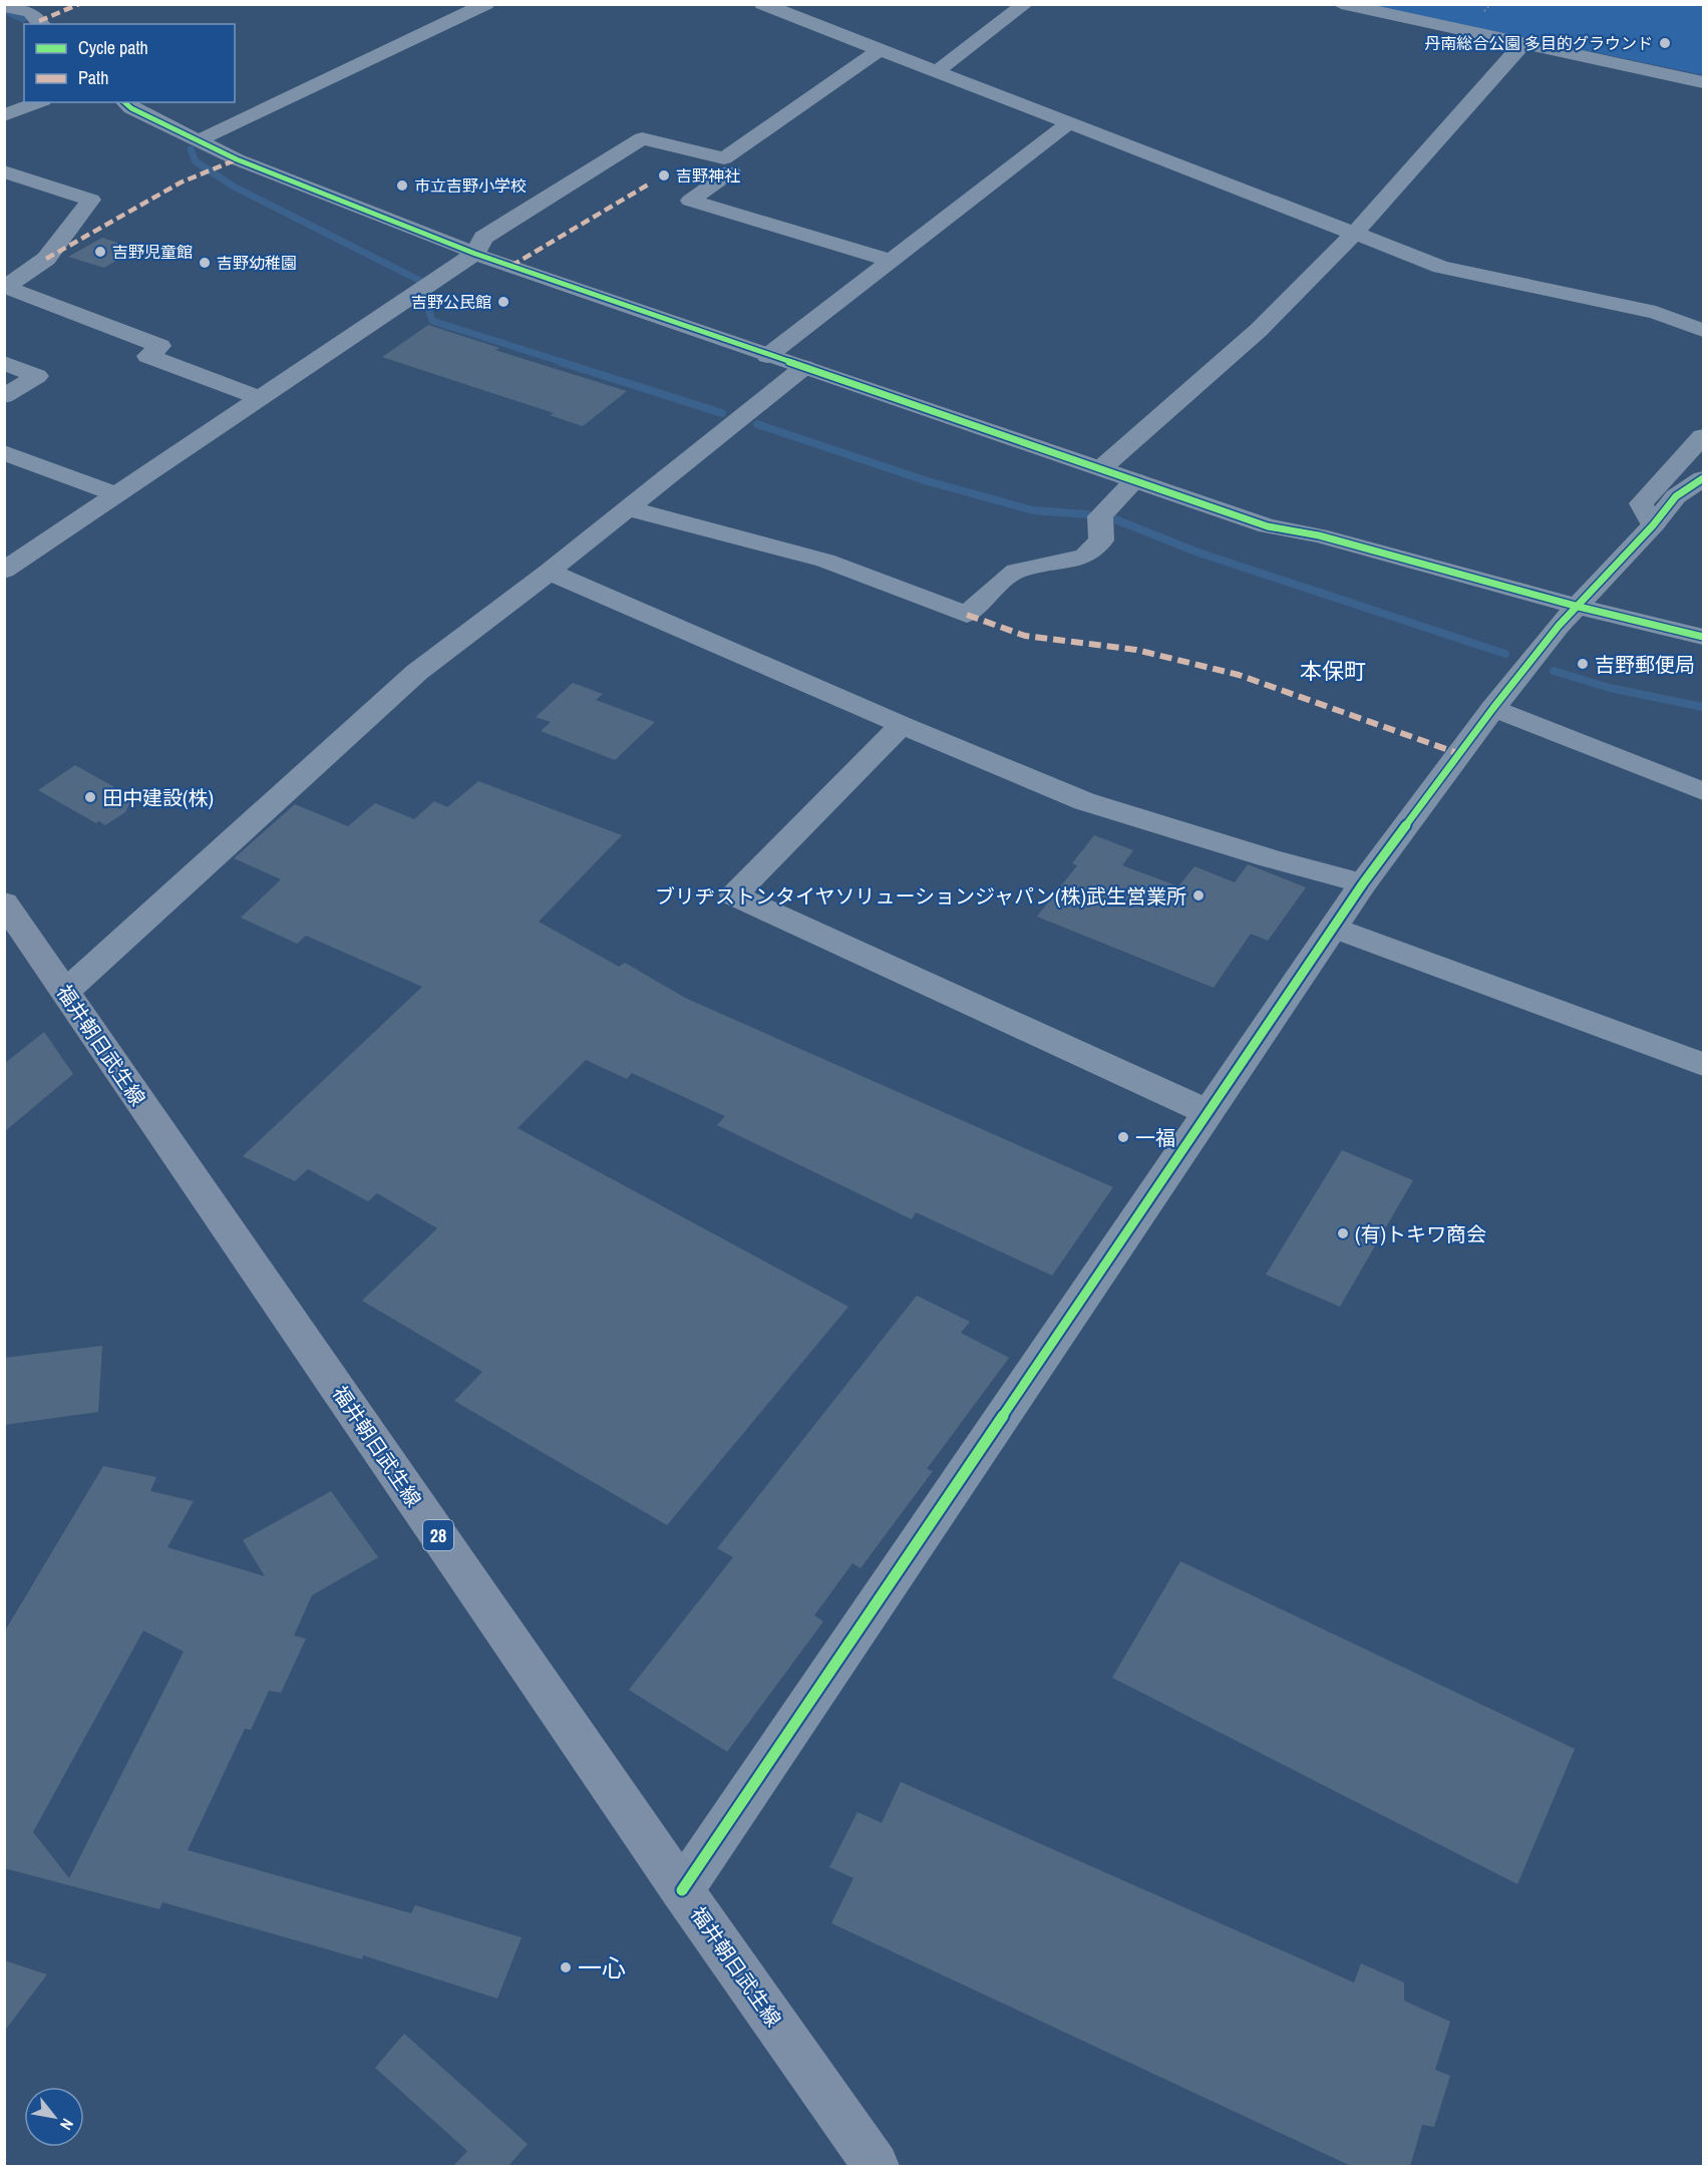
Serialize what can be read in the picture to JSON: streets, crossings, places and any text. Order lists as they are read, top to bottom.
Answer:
{
  "streets": {
    "main road": ["福井朝日武生線", "28"]
  },
  "districts": ["本保町"],
  "places": [
    "丹南総合公園 多目的グラウンド",
    "吉野神社",
    "市立吉野小学校",
    "吉野児童館",
    "吉野幼稚園",
    "吉野公民館",
    "吉野郵便局",
    "田中建設(株)",
    "ブリヂストンタイヤソリューションジャパン(株)武生営業所",
    "一福",
    "(有)トキワ商会",
    "一心"
  ],
  "legend": ["Cycle path", "Path"],
  "north": "bottom right"
}
